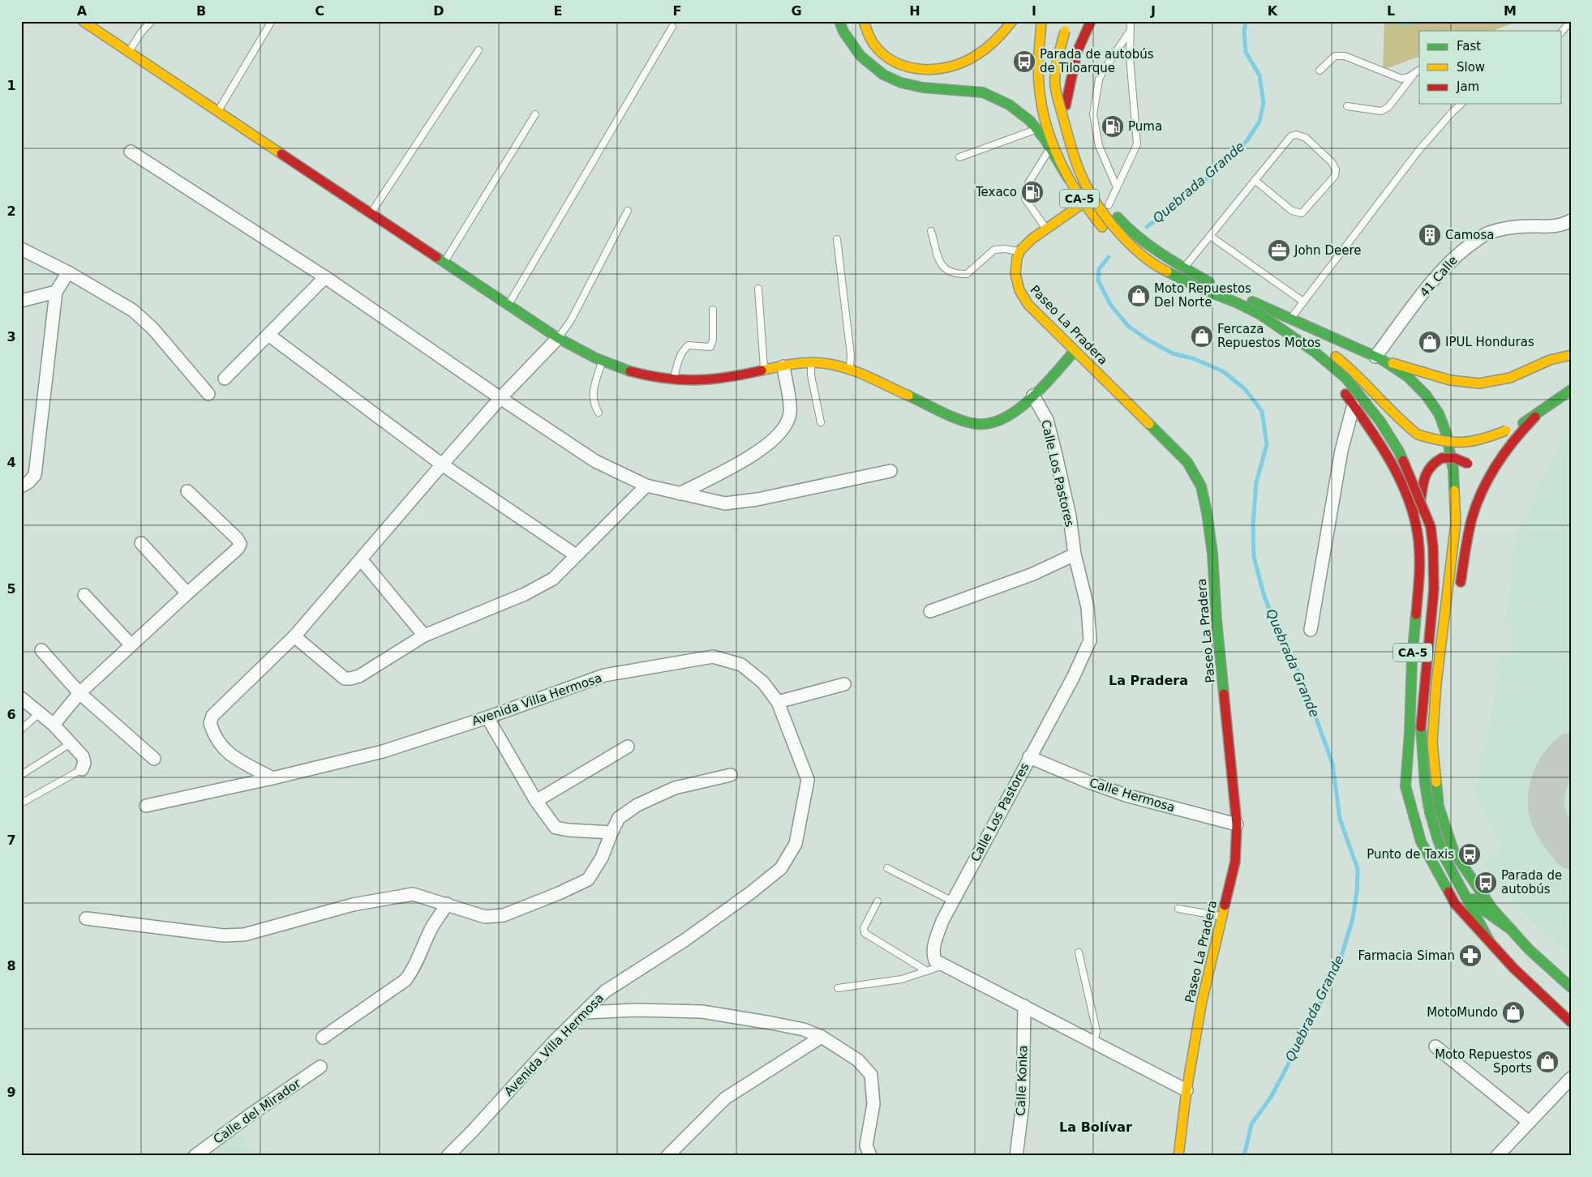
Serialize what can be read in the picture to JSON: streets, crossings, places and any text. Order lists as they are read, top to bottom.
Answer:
{
  "streets": {
    "main road": ["CA-5", "Paseo La Pradera"],
    "street": [
      "41 Calle",
      "Calle Los Pastores",
      "Avenida Villa Hermosa",
      "Calle Hermosa",
      "Calle Konka",
      "Calle del Mirador"
    ]
  },
  "crossings": [
    ["CA-5", "41 Calle"],
    ["CA-5", "Paseo La Pradera"],
    ["Paseo La Pradera", "Calle Los Pastores"],
    ["Paseo La Pradera", "Calle Hermosa"],
    ["Calle Los Pastores", "Calle Hermosa"],
    ["Calle Los Pastores", "Calle Konka"]
  ],
  "districts": ["La Pradera", "La Bolívar"],
  "water": ["Quebrada Grande"],
  "places": {
    "bus stop": ["Parada de autobús de Tiloarque", "Punto de Taxis", "Parada de autobús"],
    "fuel station": ["Puma", "Texaco"],
    "building": ["Camosa"],
    "office": ["John Deere"],
    "shop": [
      "Moto Repuestos Del Norte",
      "Fercaza Repuestos Motos",
      "IPUL Honduras",
      "MotoMundo",
      "Moto Repuestos Sports"
    ],
    "pharmacy": ["Farmacia Siman"]
  },
  "legend": ["Fast", "Slow", "Jam"],
  "grid": {
    "columns": [
      "A",
      "B",
      "C",
      "D",
      "E",
      "F",
      "G",
      "H",
      "I",
      "J",
      "K",
      "L",
      "M"
    ],
    "rows": [
      "1",
      "2",
      "3",
      "4",
      "5",
      "6",
      "7",
      "8",
      "9"
    ]
  }
}
